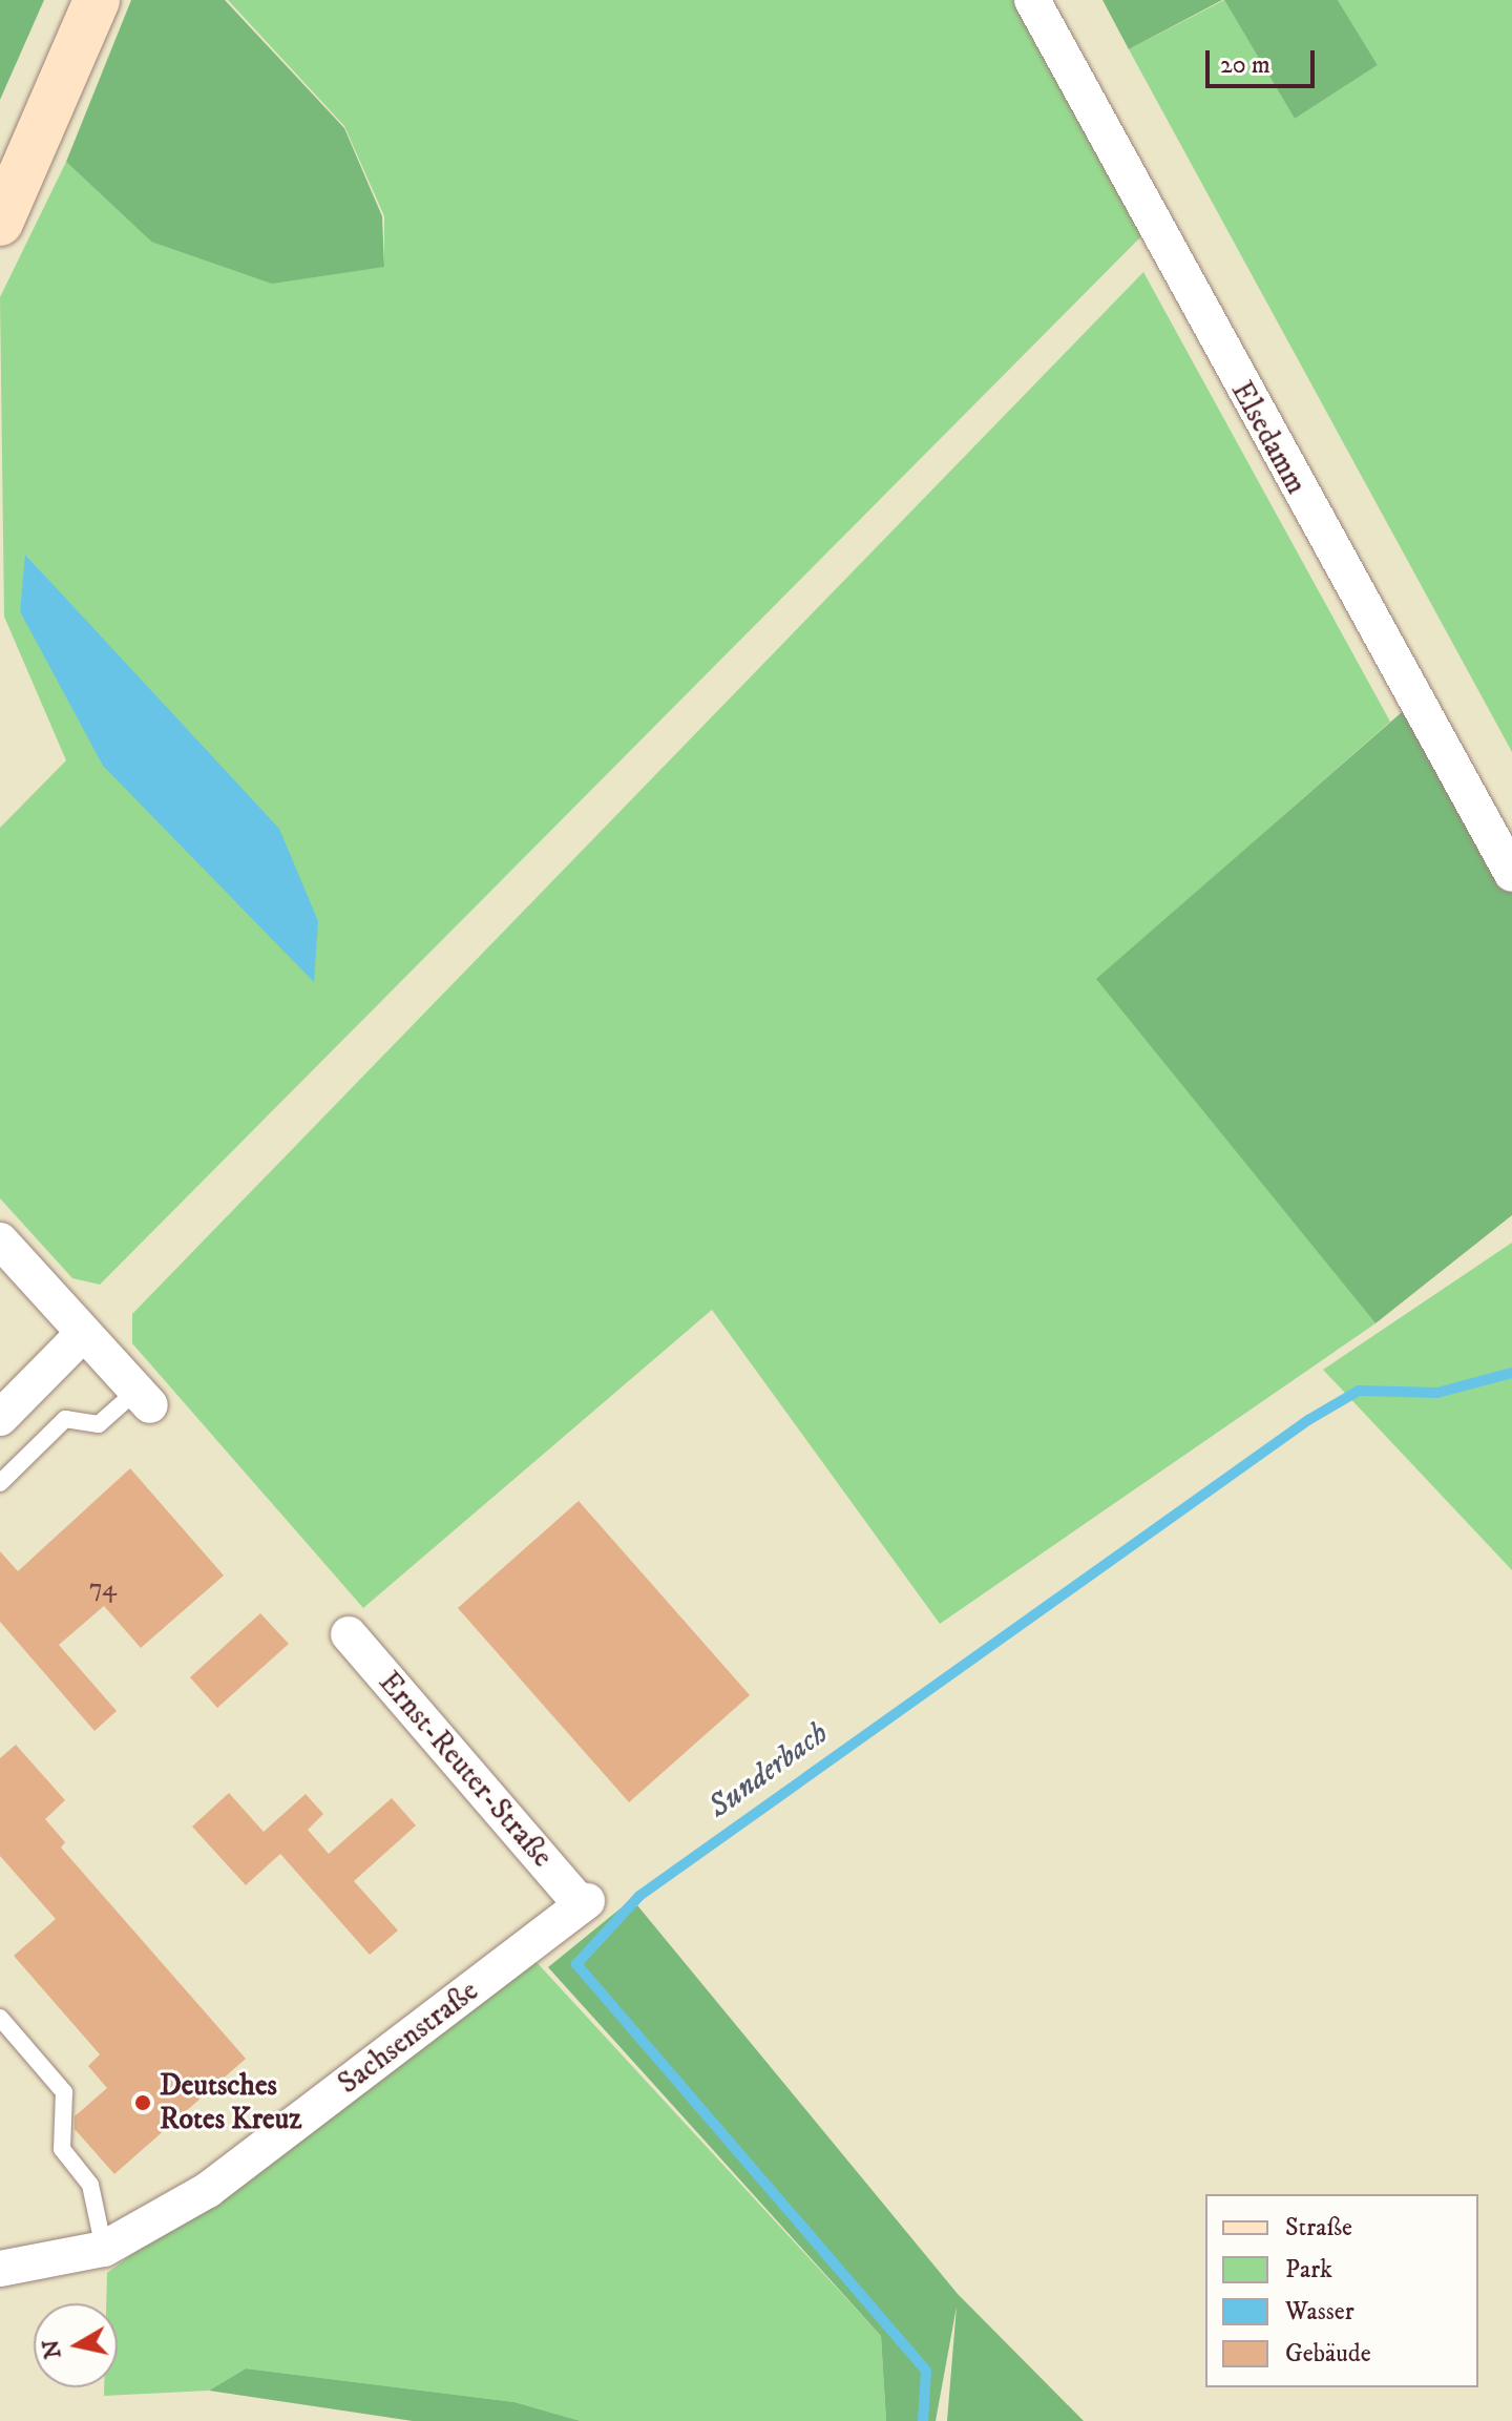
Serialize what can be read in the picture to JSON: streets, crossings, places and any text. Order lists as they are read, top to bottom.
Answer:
{
  "streets": {
    "street": ["Elsedamm", "Ernst-Reuter-Straße", "Sachsenstraße"]
  },
  "crossings": [
    ["Ernst-Reuter-Straße", "Sachsenstraße"]
  ],
  "water": ["Sunderbach"],
  "places": ["Deutsches Rotes Kreuz"],
  "house_numbers": ["74"],
  "legend": [
    "Straße",
    "Park",
    "Wasser",
    "Gebäude"
  ],
  "scale_bar": "20 m",
  "north": "left"
}
